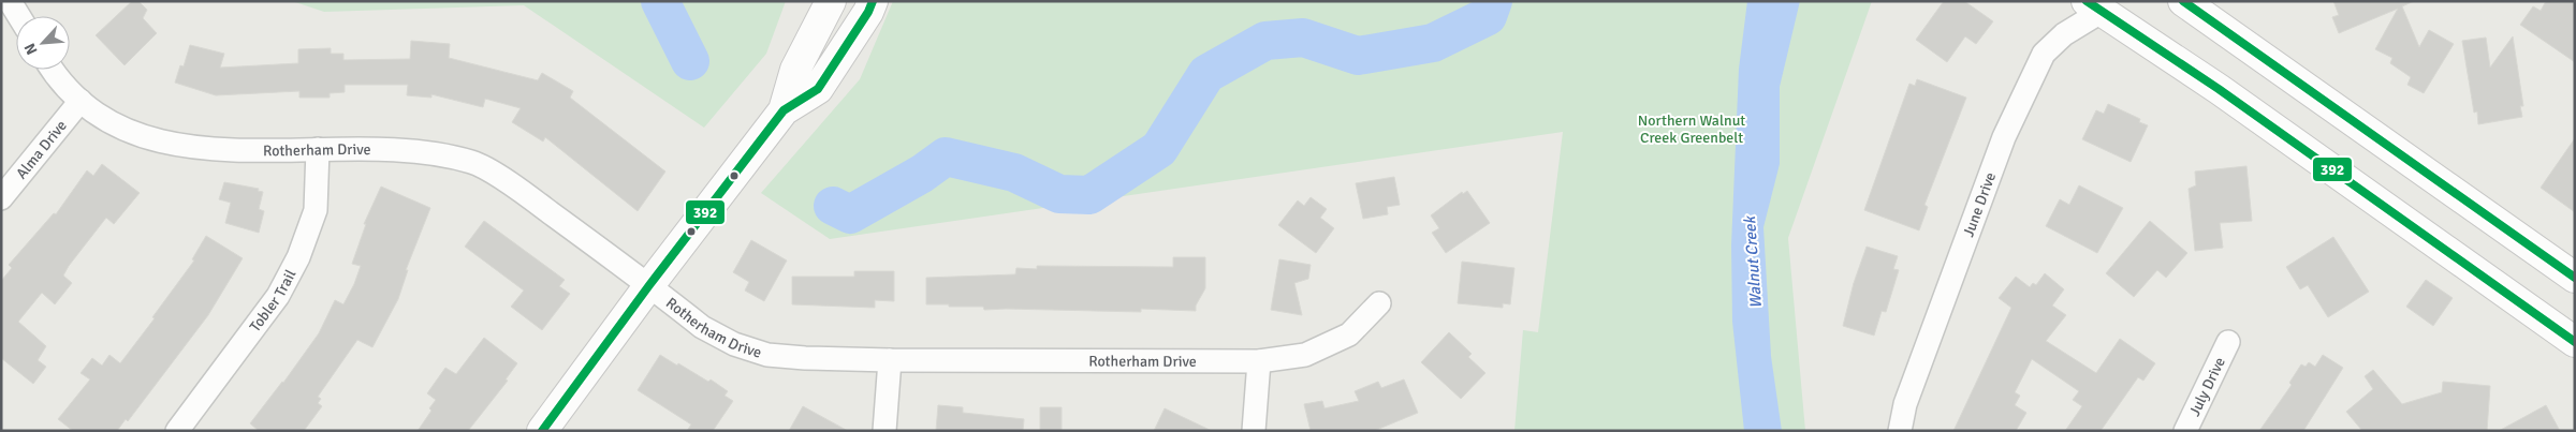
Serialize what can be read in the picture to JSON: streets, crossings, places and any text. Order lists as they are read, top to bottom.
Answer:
{
  "streets": {
    "street": [
      "Alma Drive",
      "Rotherham Drive",
      "June Drive",
      "Tobler Trail",
      "July Drive"
    ]
  },
  "crossings": [
    ["Alma Drive", "Rotherham Drive"],
    ["Rotherham Drive", "Tobler Trail"]
  ],
  "water": ["Walnut Creek"],
  "parks": ["Northern Walnut Creek Greenbelt"],
  "lines": ["transit line 392"],
  "north": "bottom left"
}
